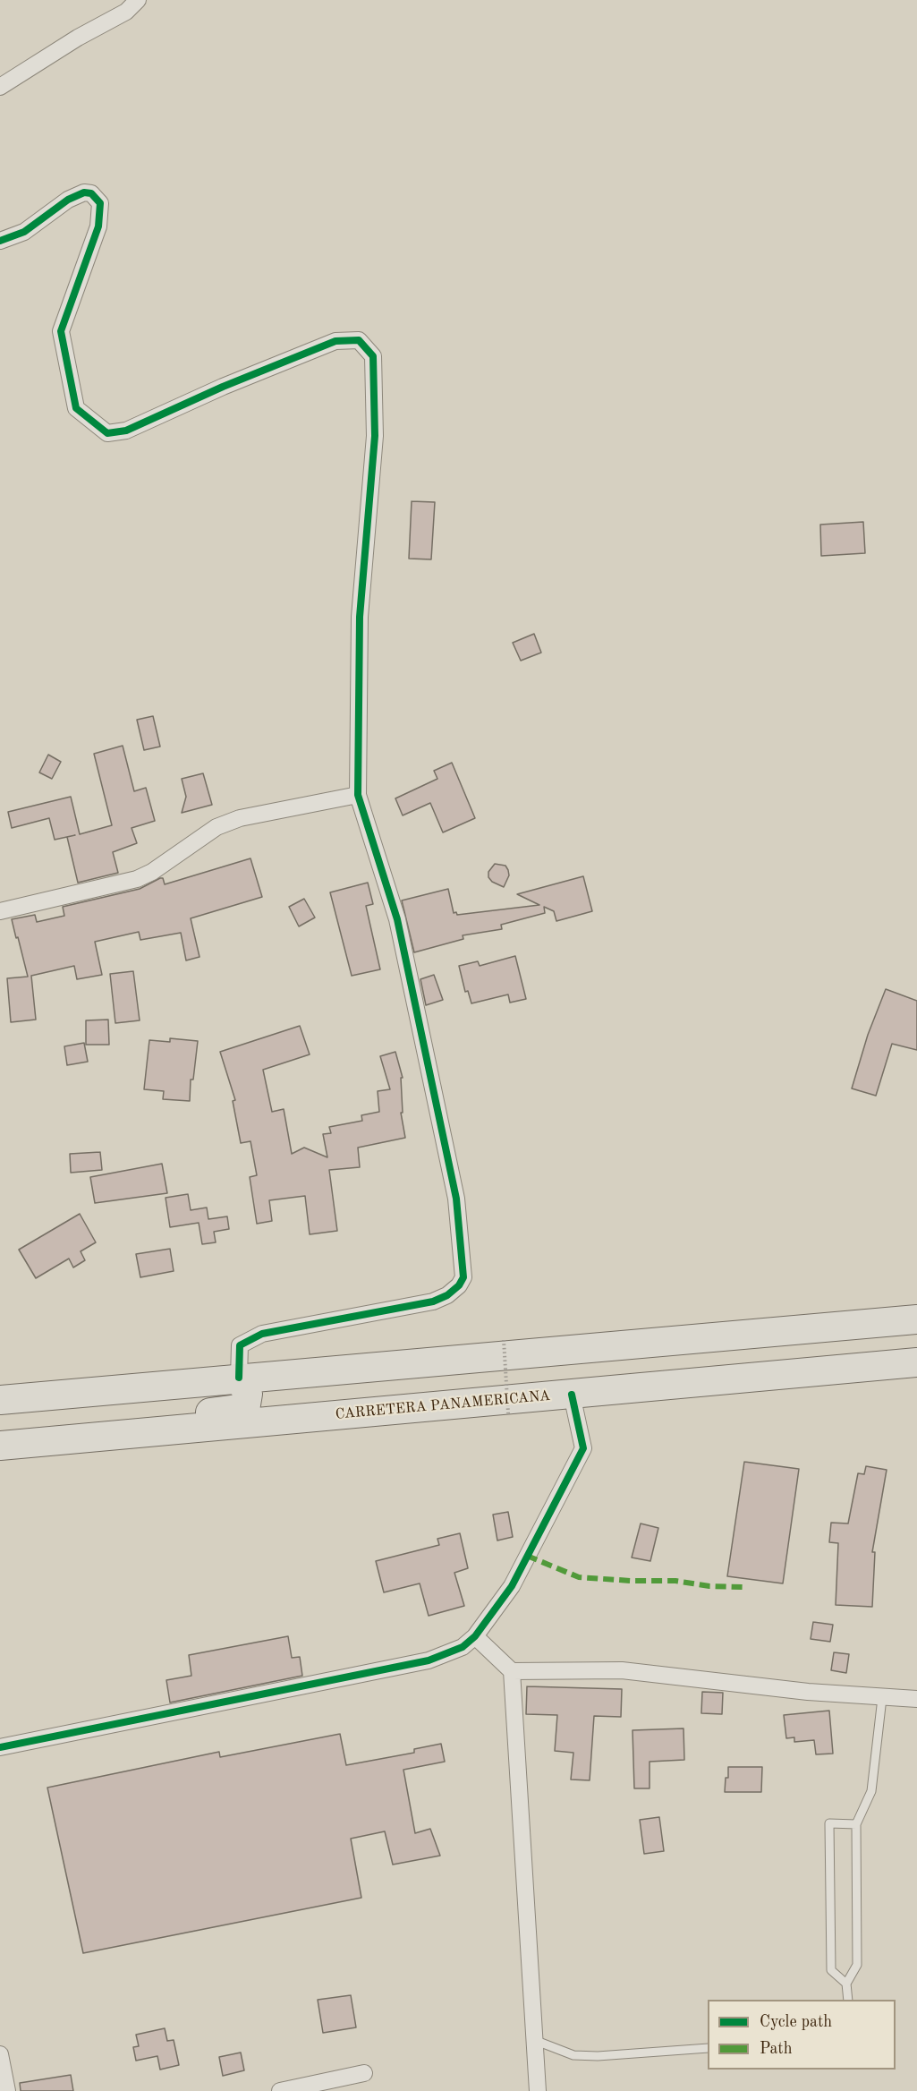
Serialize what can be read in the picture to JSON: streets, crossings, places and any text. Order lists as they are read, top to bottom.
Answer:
{
  "streets": {
    "highway": ["CARRETERA PANAMERICANA"]
  },
  "legend": ["Cycle path", "Path"]
}
